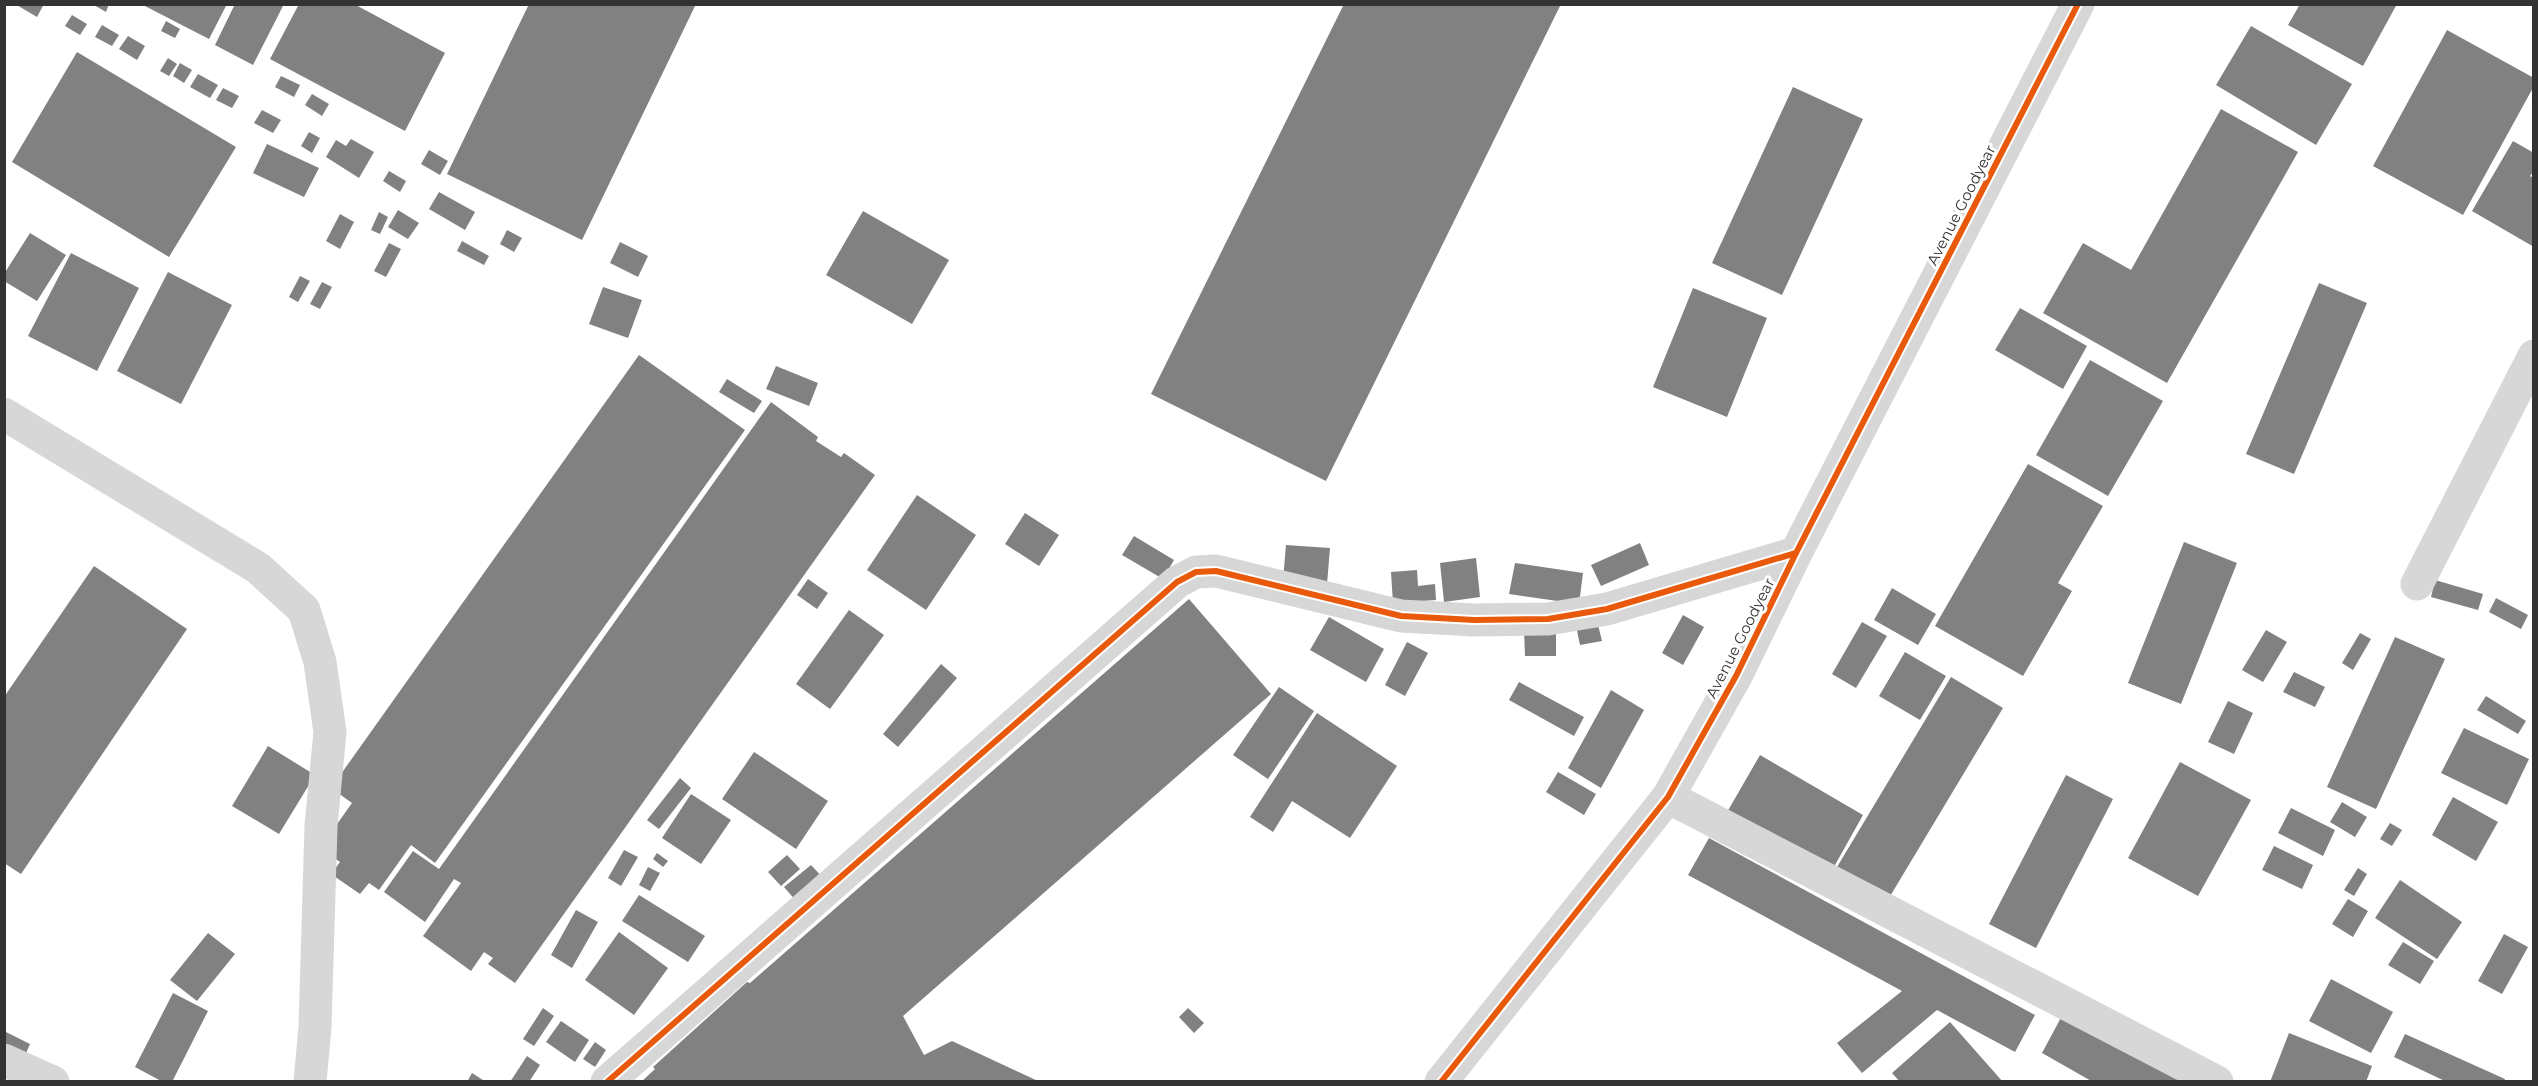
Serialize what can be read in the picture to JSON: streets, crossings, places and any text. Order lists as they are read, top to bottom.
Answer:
{
  "streets": {
    "street": ["Avenue Goodyear"]
  }
}
